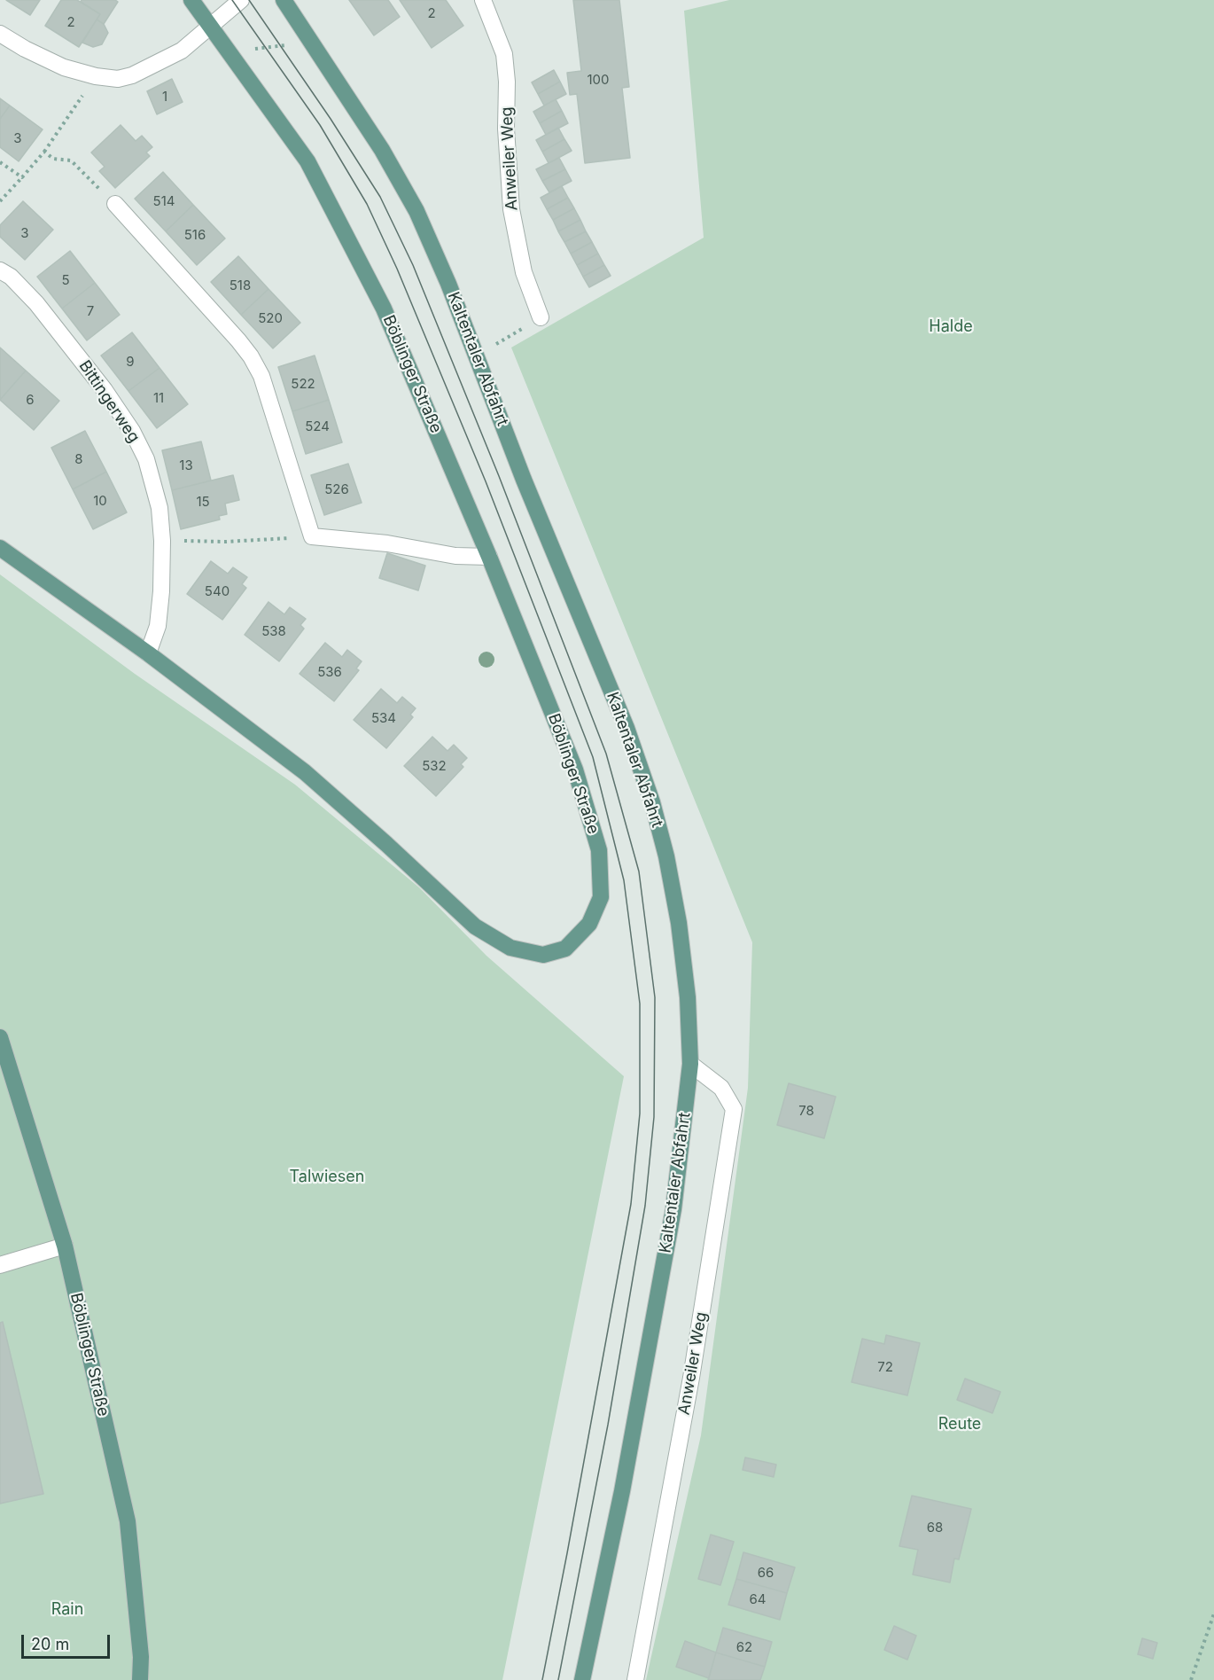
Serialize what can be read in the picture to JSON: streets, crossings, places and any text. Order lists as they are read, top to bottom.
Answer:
{
  "streets": {
    "main road": ["Kaltentaler Abfahrt", "Böblinger Straße"],
    "street": ["Anweiler Weg", "Bittingerweg"]
  },
  "crossings": [
    ["Anweiler Weg", "Kaltentaler Abfahrt"],
    ["Böblinger Straße", "Bittingerweg"]
  ],
  "parks": [
    "Halde",
    "Talwiesen",
    "Reute",
    "Rain"
  ],
  "house_numbers": [
    "2",
    "2",
    "100",
    "1",
    "3",
    "514",
    "3",
    "516",
    "5",
    "518",
    "7",
    "520",
    "9",
    "522",
    "11",
    "6",
    "524",
    "8",
    "13",
    "526",
    "10",
    "15",
    "540",
    "538",
    "536",
    "534",
    "532",
    "78",
    "72",
    "68",
    "66",
    "64",
    "62"
  ],
  "scale_bar": "20 m"
}
